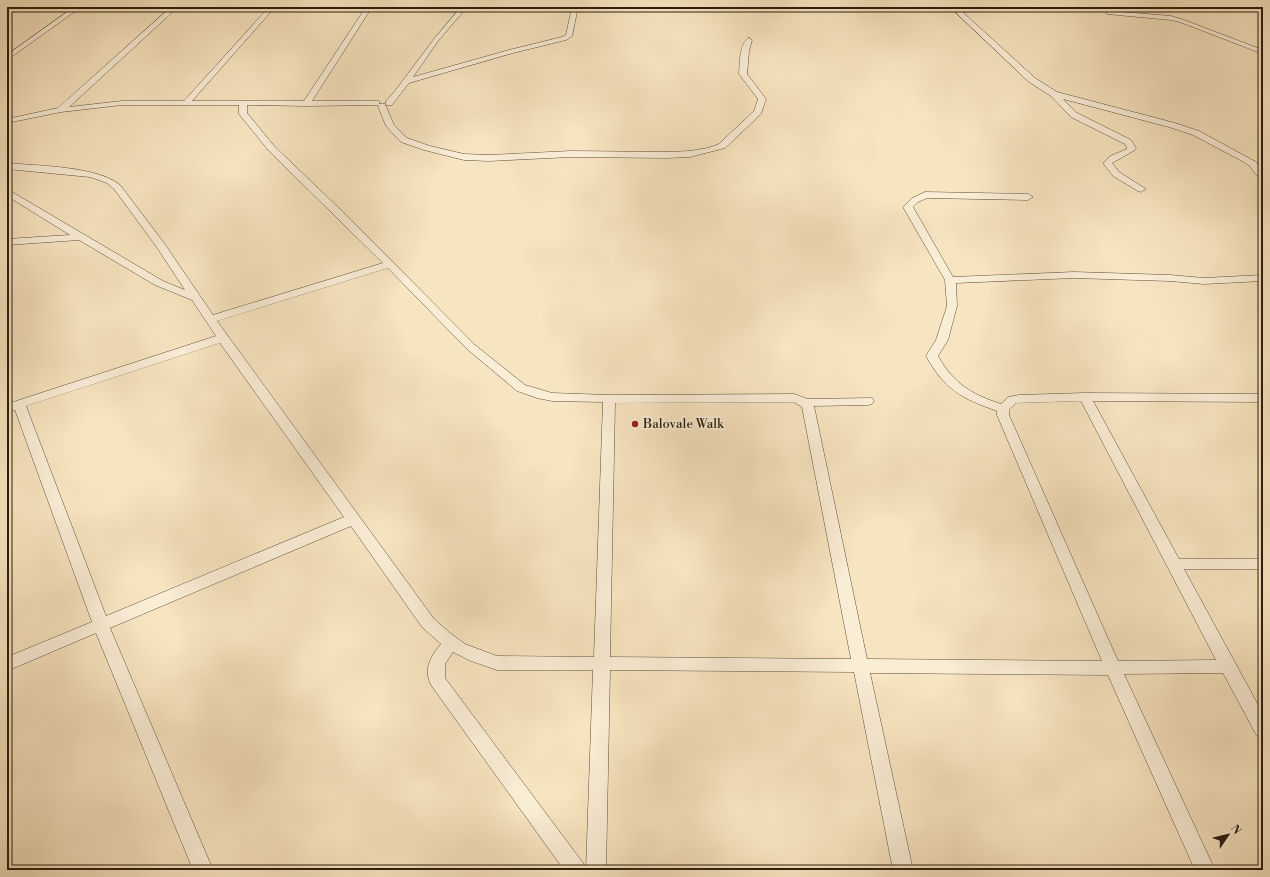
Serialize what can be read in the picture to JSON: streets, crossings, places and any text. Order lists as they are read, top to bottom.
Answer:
{
  "places": ["Balovale Walk"],
  "north": "top right"
}
